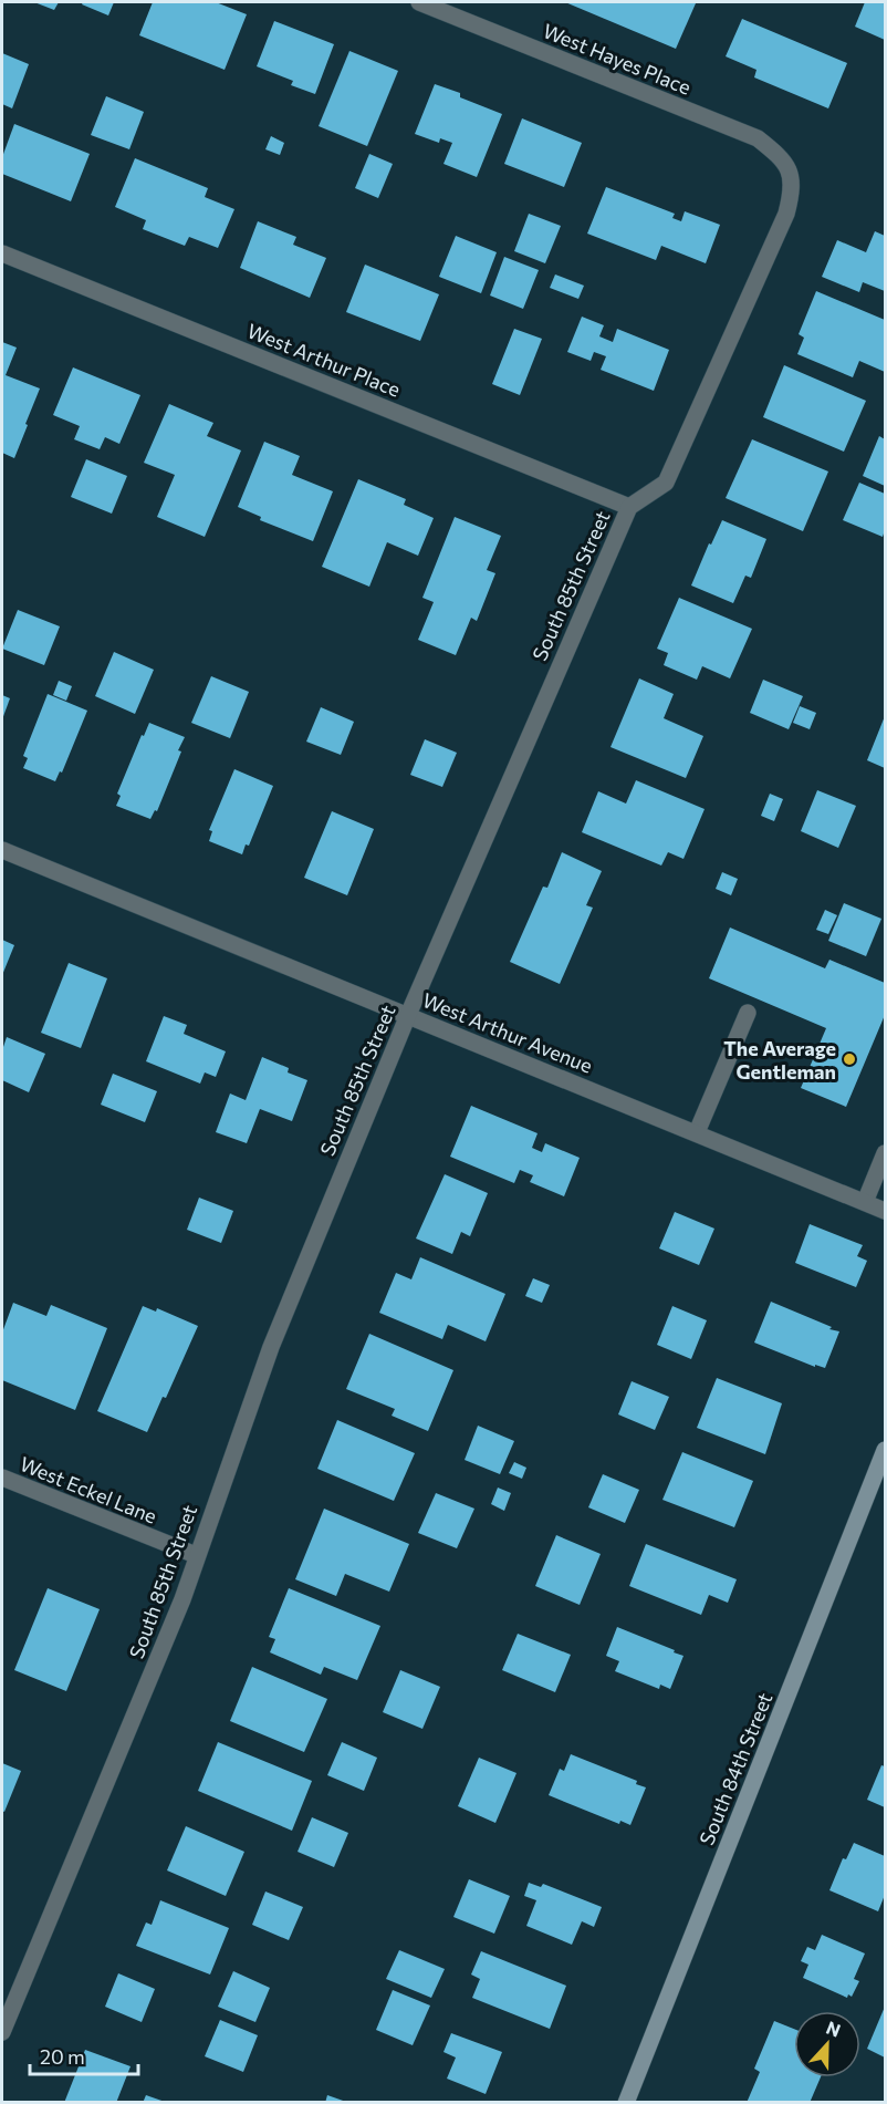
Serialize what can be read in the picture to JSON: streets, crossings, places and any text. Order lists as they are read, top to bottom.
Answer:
{
  "streets": {
    "street": [
      "West Hayes Place",
      "West Arthur Place",
      "South 85th Street",
      "West Arthur Avenue",
      "West Eckel Lane",
      "South 84th Street"
    ]
  },
  "crossings": [
    ["West Hayes Place", "South 85th Street"],
    ["West Arthur Place", "South 85th Street"],
    ["South 85th Street", "West Arthur Avenue"],
    ["South 85th Street", "West Eckel Lane"]
  ],
  "places": ["The Average Gentleman"],
  "scale_bar": "20 m",
  "north": "top"
}
